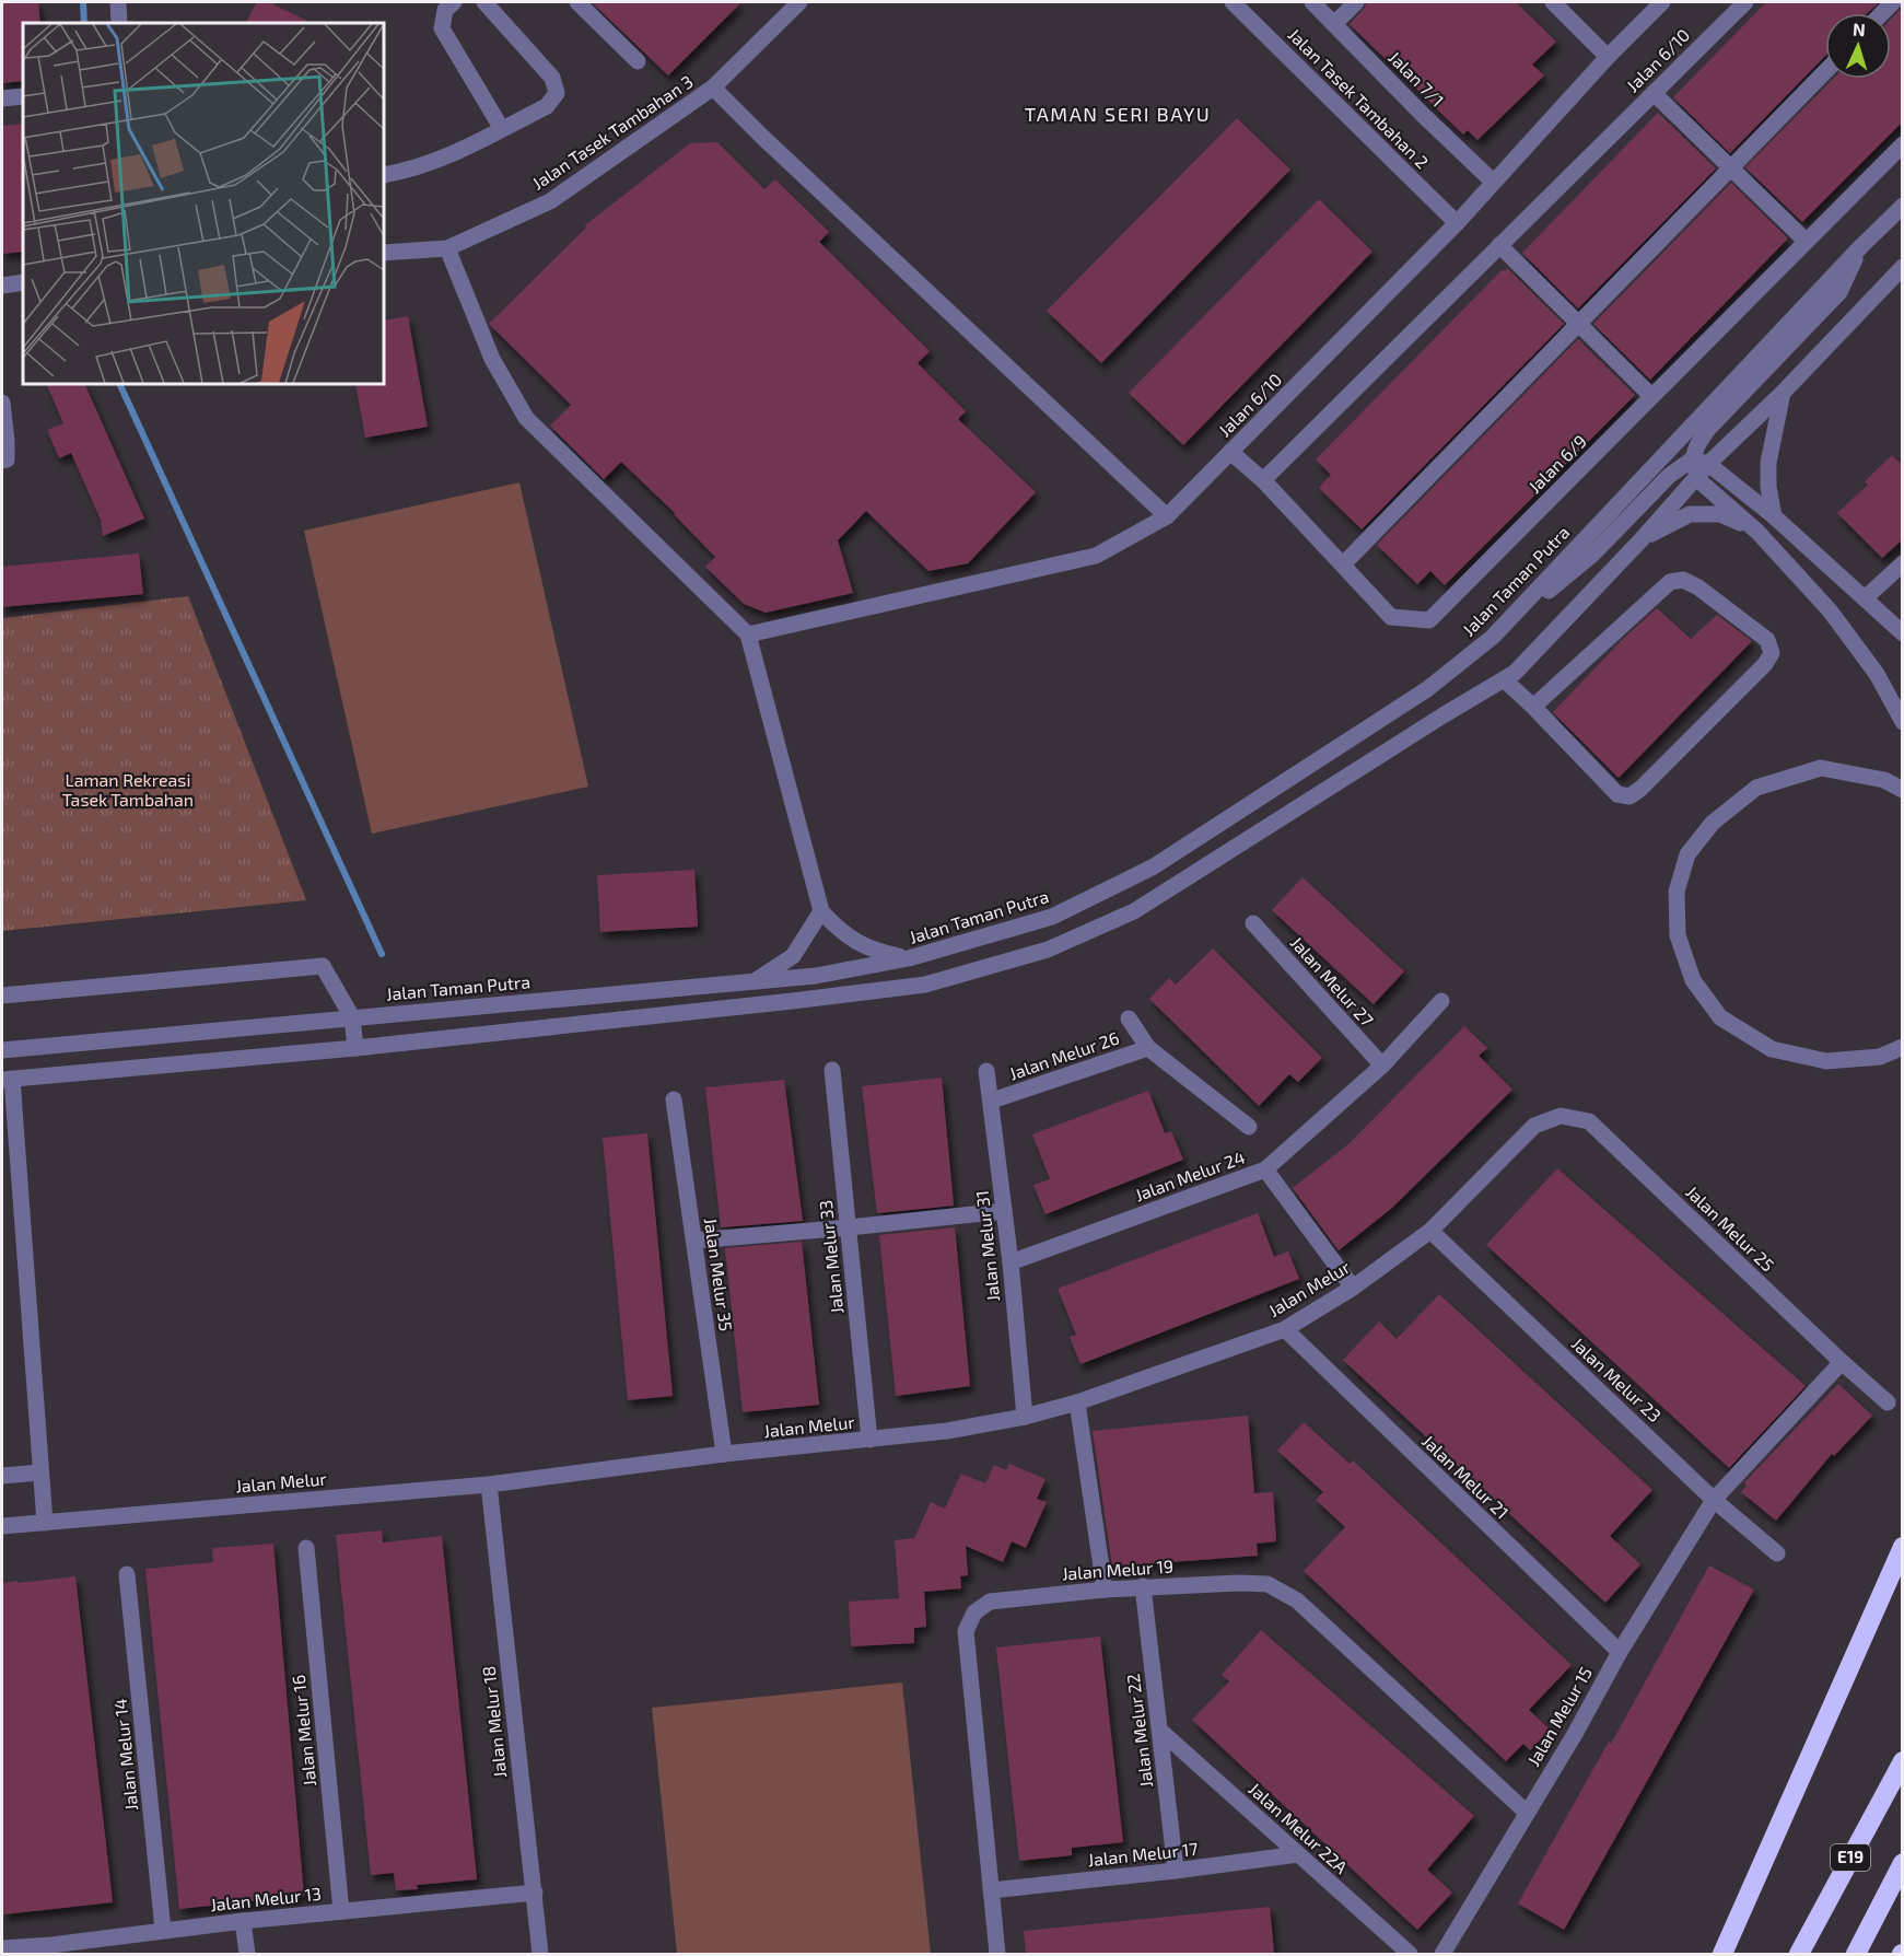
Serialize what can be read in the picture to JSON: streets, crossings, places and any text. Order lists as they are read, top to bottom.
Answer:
{
  "streets": {
    "highway": ["E19"],
    "street": [
      "Jalan 6/10",
      "Jalan 7/1",
      "Jalan Tasek Tambahan 2",
      "Jalan Tasek Tambahan 3",
      "Jalan 6/9",
      "Jalan Taman Putra",
      "Jalan Melur 27",
      "Jalan Melur 26",
      "Jalan Melur 24",
      "Jalan Melur 25",
      "Jalan Melur 31",
      "Jalan Melur 33",
      "Jalan Melur 35",
      "Jalan Melur",
      "Jalan Melur 23",
      "Jalan Melur 21",
      "Jalan Melur 19",
      "Jalan Melur 15",
      "Jalan Melur 18",
      "Jalan Melur 16",
      "Jalan Melur 22",
      "Jalan Melur 14",
      "Jalan Melur 22A",
      "Jalan Melur 17",
      "Jalan Melur 13"
    ]
  },
  "crossings": [
    ["Jalan 6/10", "Jalan 7/1"],
    ["Jalan 6/10", "Jalan Tasek Tambahan 2"],
    ["Jalan 6/10", "Jalan 6/9"],
    ["Jalan Melur 27", "Jalan Melur 24"],
    ["Jalan Melur 26", "Jalan Melur 31"],
    ["Jalan Melur 24", "Jalan Melur 31"],
    ["Jalan Melur 25", "Jalan Melur"],
    ["Jalan Melur 25", "Jalan Melur 15"],
    ["Jalan Melur 31", "Jalan Melur"],
    ["Jalan Melur 33", "Jalan Melur"],
    ["Jalan Melur 35", "Jalan Melur"],
    ["Jalan Melur", "Jalan Melur 23"],
    ["Jalan Melur", "Jalan Melur 21"],
    ["Jalan Melur", "Jalan Melur 18"],
    ["Jalan Melur 23", "Jalan Melur 15"],
    ["Jalan Melur 21", "Jalan Melur 15"],
    ["Jalan Melur 19", "Jalan Melur 15"],
    ["Jalan Melur 19", "Jalan Melur 22"],
    ["Jalan Melur 19", "Jalan Melur 17"],
    ["Jalan Melur 18", "Jalan Melur 13"],
    ["Jalan Melur 16", "Jalan Melur 13"],
    ["Jalan Melur 22", "Jalan Melur 22A"],
    ["Jalan Melur 22", "Jalan Melur 17"],
    ["Jalan Melur 14", "Jalan Melur 13"],
    ["Jalan Melur 22A", "Jalan Melur 17"]
  ],
  "districts": ["TAMAN SERI BAYU"],
  "parks": ["Laman Rekreasi Tasek Tambahan"],
  "north": "top"
}
